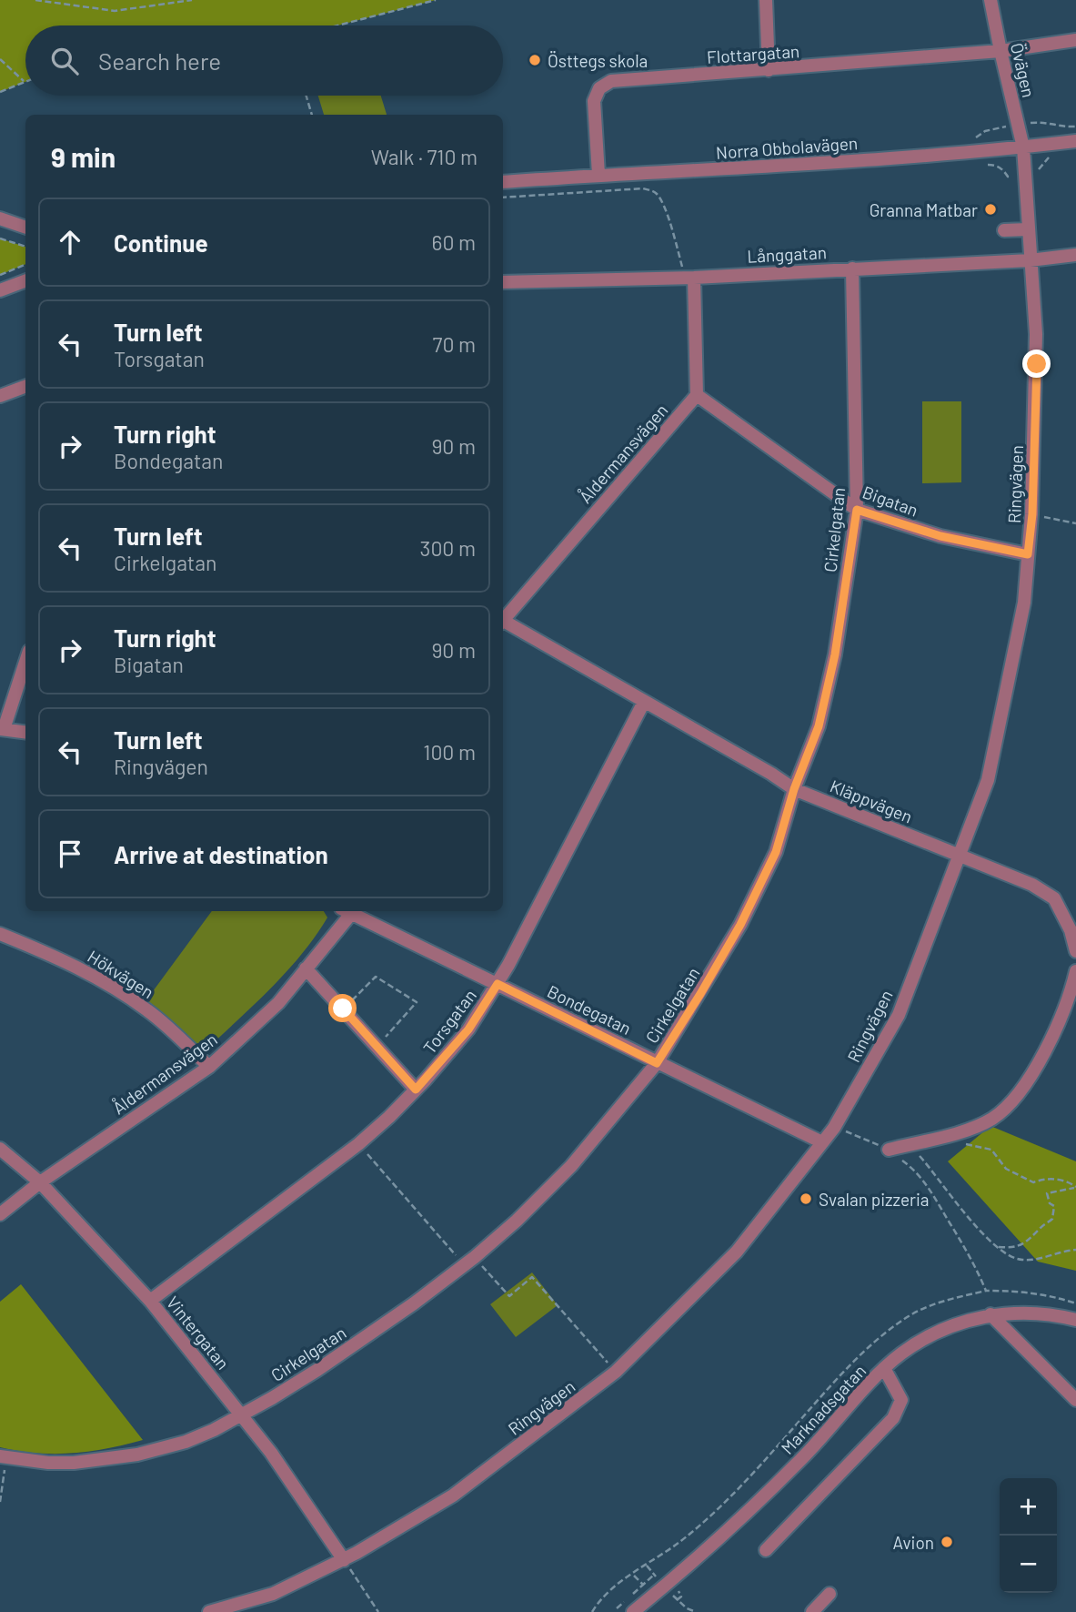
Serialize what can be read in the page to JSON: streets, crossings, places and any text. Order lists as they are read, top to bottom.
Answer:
{
  "streets": {
    "street": [
      "Flottargatan",
      "Övägen",
      "Norra Obbolavägen",
      "Långgatan",
      "Åldermansvägen",
      "Ringvägen",
      "Bigatan",
      "Cirkelgatan",
      "Kläppvägen",
      "Hökvägen",
      "Bondegatan",
      "Torsgatan",
      "Vintergatan",
      "Marknadsgatan"
    ]
  },
  "crossings": [
    ["Flottargatan", "Övägen"],
    ["Flottargatan", "Norra Obbolavägen"],
    ["Övägen", "Norra Obbolavägen"],
    ["Övägen", "Ringvägen"],
    ["Norra Obbolavägen", "Ringvägen"],
    ["Långgatan", "Ringvägen"],
    ["Långgatan", "Cirkelgatan"],
    ["Åldermansvägen", "Bigatan"],
    ["Åldermansvägen", "Hökvägen"],
    ["Åldermansvägen", "Vintergatan"],
    ["Ringvägen", "Bigatan"],
    ["Ringvägen", "Kläppvägen"],
    ["Ringvägen", "Bondegatan"],
    ["Ringvägen", "Vintergatan"],
    ["Bigatan", "Cirkelgatan"],
    ["Cirkelgatan", "Kläppvägen"],
    ["Cirkelgatan", "Bondegatan"],
    ["Cirkelgatan", "Vintergatan"],
    ["Kläppvägen", "Torsgatan"],
    ["Bondegatan", "Torsgatan"],
    ["Torsgatan", "Vintergatan"]
  ],
  "places": [
    "Östtegs skola",
    "Granna Matbar",
    "Svalan pizzeria",
    "Avion"
  ],
  "page": {
    "search": "Search here",
    "heading": ["9 min", "Walk · 710 m"],
    "list": [
      ["Continue", "60 m"],
      ["Turn left", "Torsgatan", "70 m"],
      ["Turn right", "Bondegatan", "90 m"],
      ["Turn left", "Cirkelgatan", "300 m"],
      ["Turn right", "Bigatan", "90 m"],
      ["Turn left", "Ringvägen", "100 m"],
      "Arrive at destination"
    ],
    "map_buttons": ["+", "−"]
  }
}
